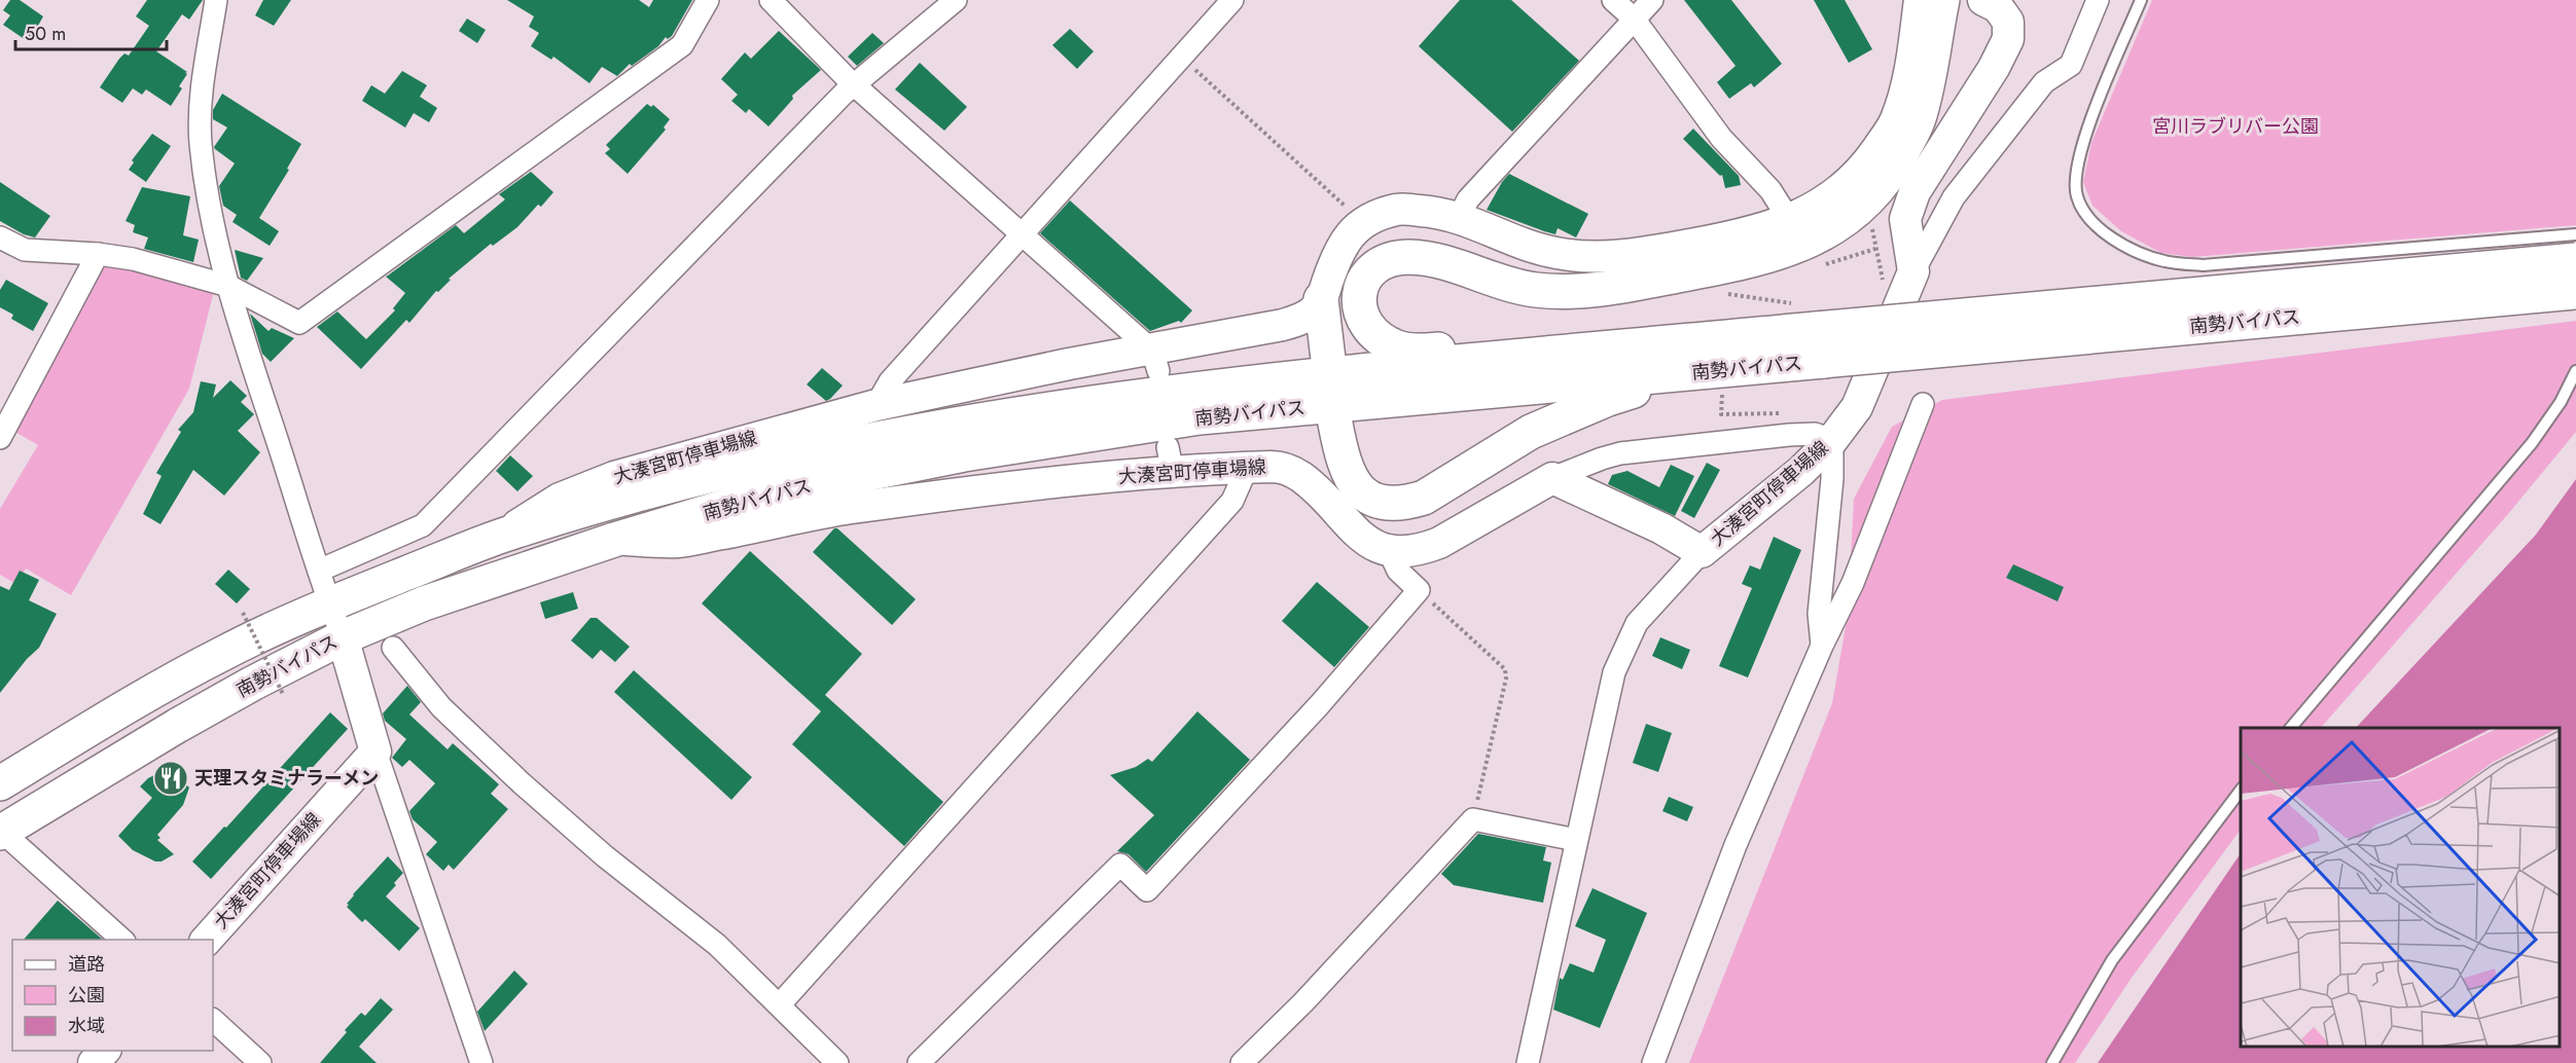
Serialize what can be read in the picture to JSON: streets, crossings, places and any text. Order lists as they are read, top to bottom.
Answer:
{
  "streets": {
    "highway": ["南勢バイパス"],
    "main road": ["大湊宮町停車場線"]
  },
  "crossings": [
    ["南勢バイパス", "大湊宮町停車場線"]
  ],
  "parks": ["宮川ラブリバー公園"],
  "places": {
    "restaurant": ["天理スタミナラーメン"]
  },
  "legend": ["道路", "公園", "水域"],
  "scale_bar": "50 m"
}
